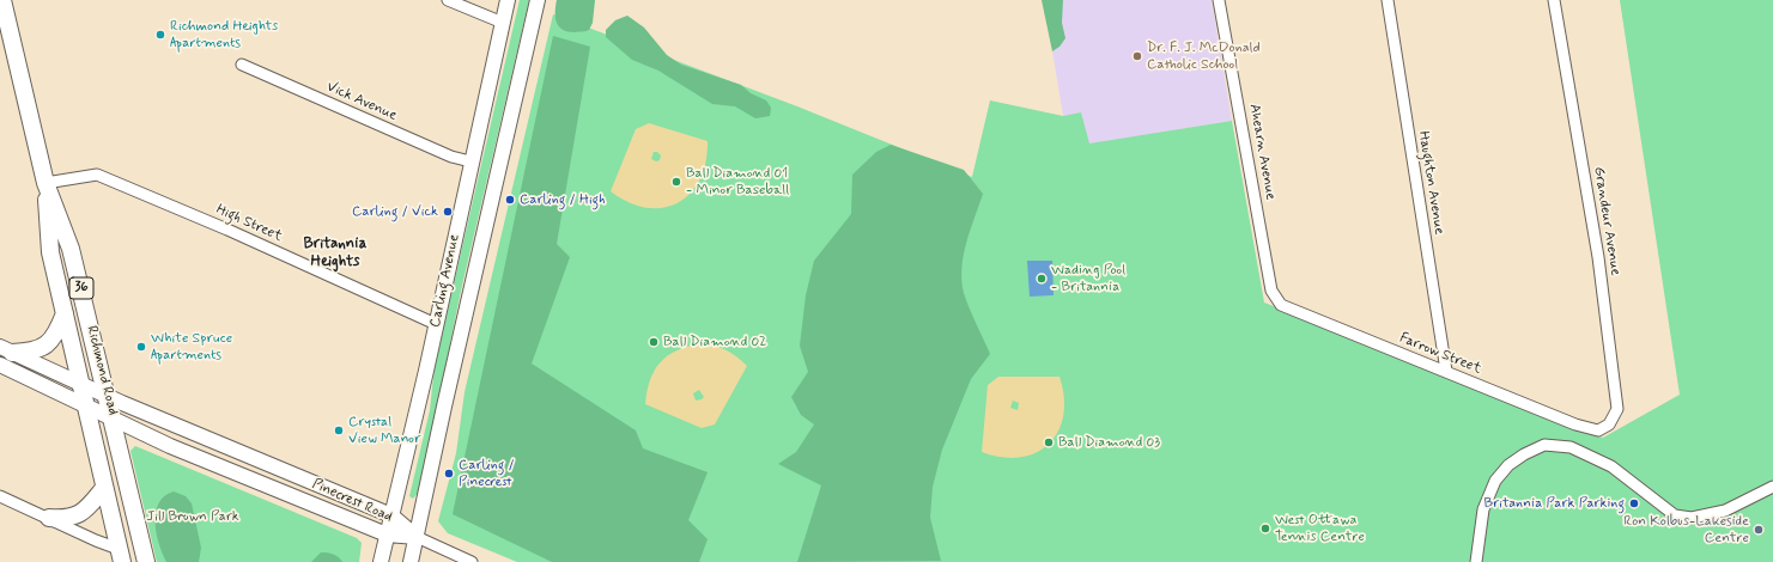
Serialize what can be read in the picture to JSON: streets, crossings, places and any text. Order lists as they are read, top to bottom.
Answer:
{
  "streets": {
    "main road": [
      "Carling Avenue",
      "36",
      "Richmond Road",
      "Pinecrest Road"
    ],
    "street": [
      "Vick Avenue",
      "Ahearn Avenue",
      "Haughton Avenue",
      "Grandeur Avenue",
      "High Street",
      "Farrow Street"
    ]
  },
  "crossings": [
    ["Vick Avenue", "Carling Avenue"],
    ["Ahearn Avenue", "Farrow Street"],
    ["Haughton Avenue", "Farrow Street"],
    ["Grandeur Avenue", "Farrow Street"],
    ["High Street", "Carling Avenue"],
    ["High Street", "Richmond Road"],
    ["Carling Avenue", "Pinecrest Road"],
    ["Richmond Road", "Pinecrest Road"]
  ],
  "districts": ["Britannia Heights"],
  "parks": ["Jill Brown Park"],
  "places": [
    "Richmond Heights Apartments",
    "Dr. F. J. McDonald Catholic School",
    "Ball Diamond 01 - Minor Baseball",
    "Carling / High",
    "Carling / Vick",
    "Wading Pool - Britannia",
    "Ball Diamond 02",
    "White Spruce Apartments",
    "Crystal View Manor",
    "Ball Diamond 03",
    "Carling / Pinecrest",
    "Britannia Park Parking",
    "West Ottawa Tennis Centre",
    "Ron Kolbus-Lakeside Centre"
  ]
}
